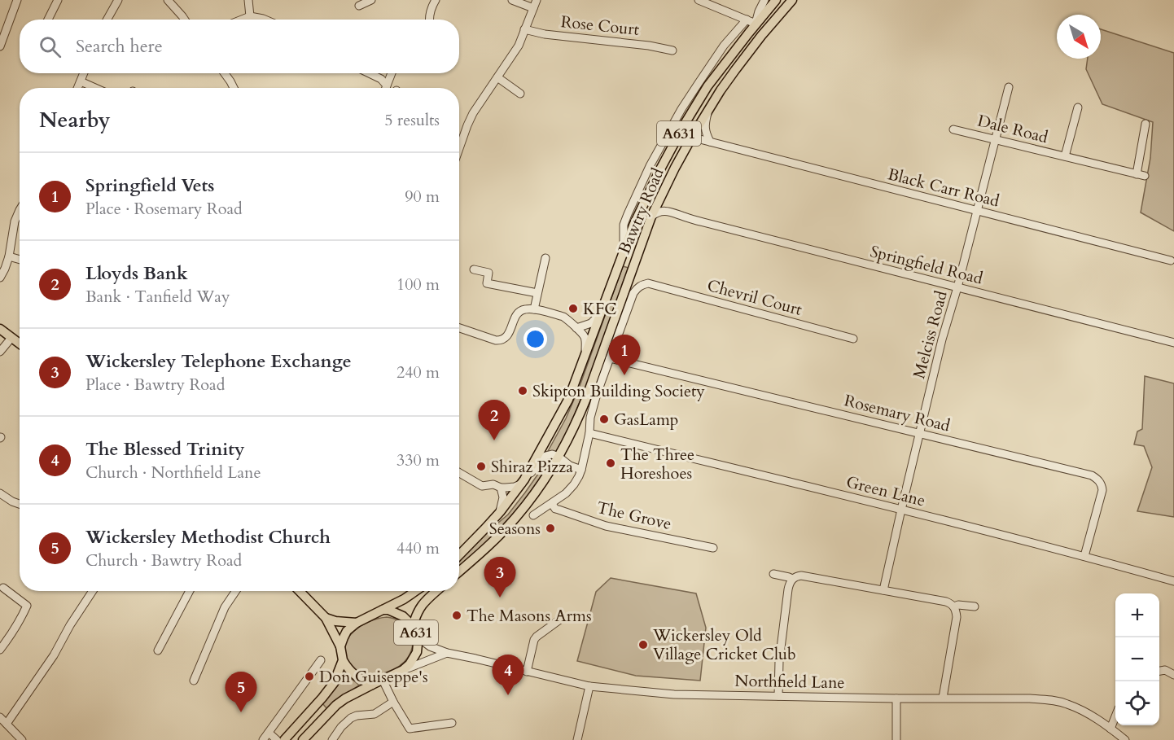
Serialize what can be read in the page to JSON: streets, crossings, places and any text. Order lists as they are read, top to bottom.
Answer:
{
  "streets": {
    "main road": ["A631", "Bawtry Road"],
    "street": [
      "Rose Court",
      "Dale Road",
      "Black Carr Road",
      "Springfield Road",
      "Chevril Court",
      "Melciss Road",
      "Rosemary Road",
      "Green Lane",
      "The Grove",
      "Northfield Lane"
    ]
  },
  "crossings": [
    ["Dale Road", "Melciss Road"],
    ["A631", "Northfield Lane"],
    ["Black Carr Road", "Bawtry Road"],
    ["Black Carr Road", "Melciss Road"],
    ["Springfield Road", "Melciss Road"],
    ["Chevril Court", "Rosemary Road"],
    ["Melciss Road", "Rosemary Road"],
    ["Melciss Road", "Green Lane"],
    ["Rosemary Road", "Green Lane"]
  ],
  "places": [
    "KFC",
    "Skipton Building Society",
    "GasLamp",
    "The Three Horeshoes",
    "Shiraz Pizza",
    "Seasons",
    "The Masons Arms",
    "Wickersley Old Village Cricket Club",
    "Don Guiseppe's"
  ],
  "north": "bottom right",
  "page": {
    "search": "Search here",
    "heading": ["Nearby", "5 results"],
    "list": [
      {
        "mark": "1",
        "name": "Springfield Vets",
        "note": "Place · Rosemary Road",
        "value": "90 m"
      },
      {
        "mark": "2",
        "name": "Lloyds Bank",
        "note": "Bank · Tanfield Way",
        "value": "100 m"
      },
      {
        "mark": "3",
        "name": "Wickersley Telephone Exchange",
        "note": "Place · Bawtry Road",
        "value": "240 m"
      },
      {
        "mark": "4",
        "name": "The Blessed Trinity",
        "note": "Church · Northfield Lane",
        "value": "330 m"
      },
      {
        "mark": "5",
        "name": "Wickersley Methodist Church",
        "note": "Church · Bawtry Road",
        "value": "440 m"
      }
    ],
    "pins": [
      "1",
      "2",
      "3",
      "4",
      "5"
    ],
    "map_buttons": ["+", "−"]
  }
}
